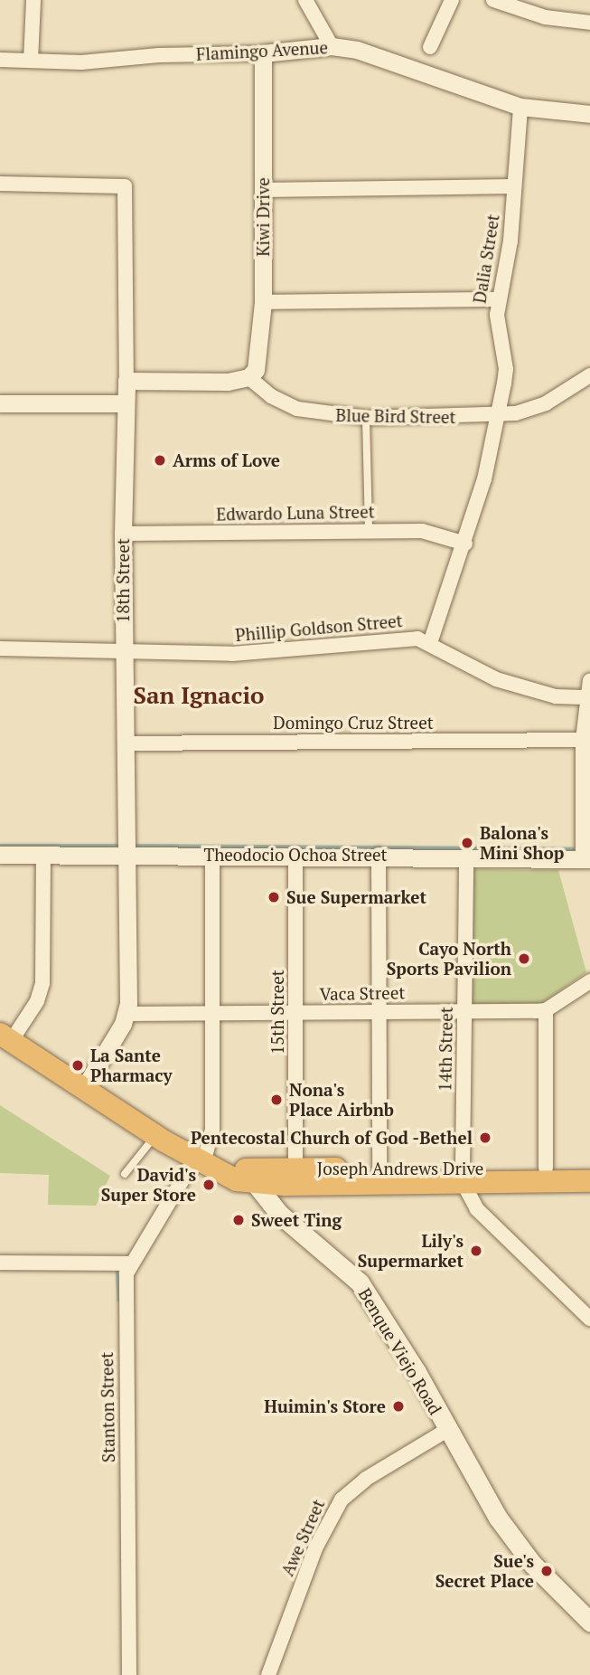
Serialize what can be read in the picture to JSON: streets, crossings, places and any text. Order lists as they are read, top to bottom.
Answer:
{
  "streets": {
    "highway": ["Joseph Andrews Drive"],
    "main road": ["Benque Viejo Road"],
    "street": [
      "Flamingo Avenue",
      "Kiwi Drive",
      "Dalia Street",
      "Blue Bird Street",
      "Edwardo Luna Street",
      "18th Street",
      "Phillip Goldson Street",
      "Domingo Cruz Street",
      "Theodocio Ochoa Street",
      "Vaca Street",
      "15th Street",
      "14th Street",
      "Stanton Street",
      "Awe Street"
    ]
  },
  "crossings": [
    ["Flamingo Avenue", "Kiwi Drive"],
    ["Flamingo Avenue", "Dalia Street"],
    ["Kiwi Drive", "Blue Bird Street"],
    ["Dalia Street", "Blue Bird Street"],
    ["Dalia Street", "Edwardo Luna Street"],
    ["Dalia Street", "Phillip Goldson Street"],
    ["Edwardo Luna Street", "18th Street"],
    ["18th Street", "Phillip Goldson Street"],
    ["18th Street", "Domingo Cruz Street"],
    ["18th Street", "Theodocio Ochoa Street"],
    ["18th Street", "Vaca Street"],
    ["Theodocio Ochoa Street", "15th Street"],
    ["Theodocio Ochoa Street", "14th Street"],
    ["Theodocio Ochoa Street", "Stanton Street"],
    ["Vaca Street", "15th Street"],
    ["Vaca Street", "14th Street"],
    ["Vaca Street", "Stanton Street"],
    ["15th Street", "Joseph Andrews Drive"],
    ["14th Street", "Joseph Andrews Drive"],
    ["Joseph Andrews Drive", "Benque Viejo Road"],
    ["Joseph Andrews Drive", "Stanton Street"],
    ["Benque Viejo Road", "Awe Street"]
  ],
  "districts": ["San Ignacio"],
  "places": [
    "Arms of Love",
    "Balona's Mini Shop",
    "Sue Supermarket",
    "Cayo North Sports Pavilion",
    "La Sante Pharmacy",
    "Nona's Place Airbnb",
    "Pentecostal Church of God -Bethel",
    "David's Super Store",
    "Sweet Ting",
    "Lily's Supermarket",
    "Huimin's Store",
    "Sue's Secret Place"
  ]
}
